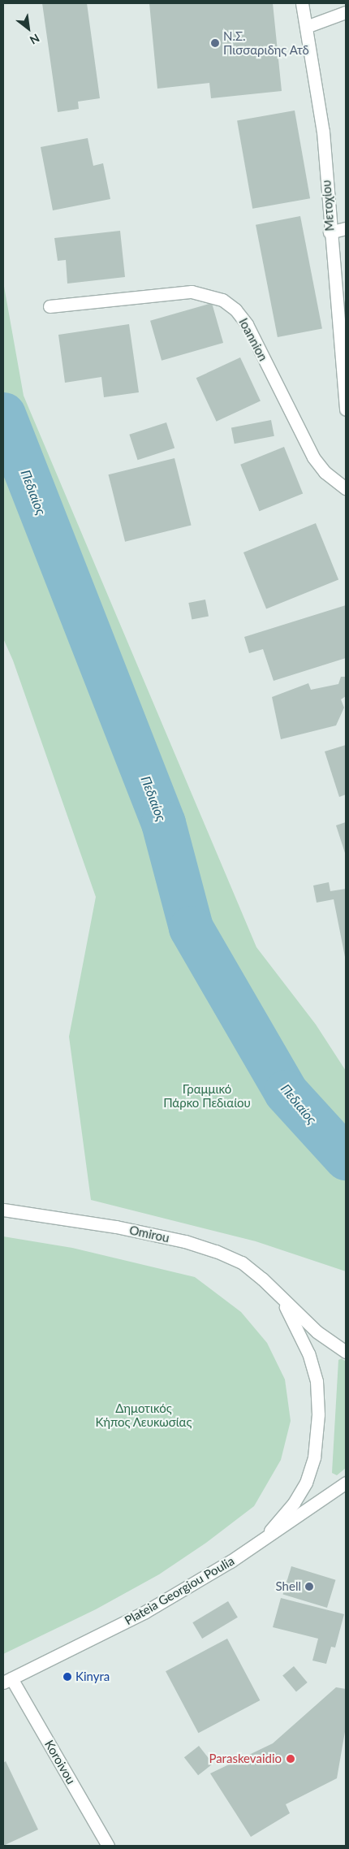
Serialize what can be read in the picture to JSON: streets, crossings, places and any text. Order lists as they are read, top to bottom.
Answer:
{
  "streets": {
    "street": [
      "Μετοχίου",
      "Ioannion",
      "Omirou",
      "Plateia Georgiou Poulia",
      "Koroivou"
    ]
  },
  "crossings": [
    ["Omirou", "Plateia Georgiou Poulia"],
    ["Plateia Georgiou Poulia", "Koroivou"]
  ],
  "water": ["Πεδιαίος"],
  "parks": ["Γραμμικό Πάρκο Πεδιαίου", "Δημοτικός Κήπος Λευκωσίας"],
  "places": [
    "Ν.Σ. Πισσαριδης Ατδ",
    "Shell",
    "Kinyra",
    "Paraskevaidio"
  ],
  "north": "bottom right"
}
